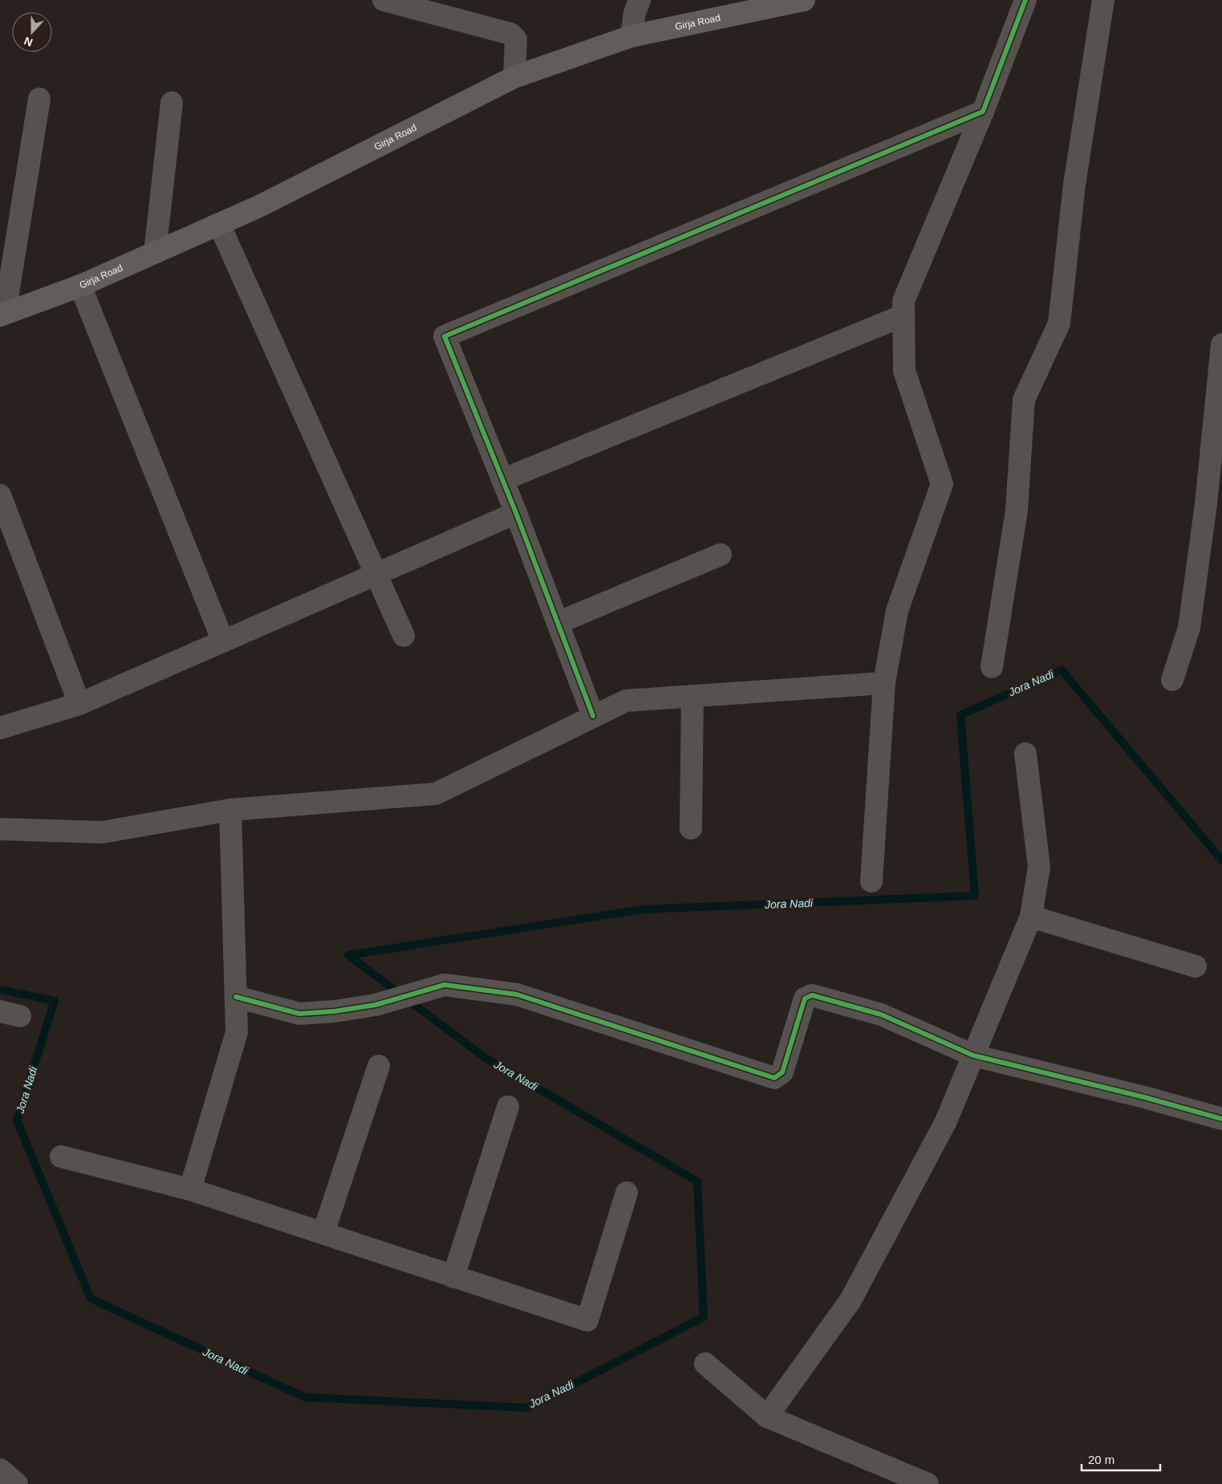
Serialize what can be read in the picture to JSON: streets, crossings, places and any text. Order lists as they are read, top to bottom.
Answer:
{
  "streets": {
    "main road": ["Girja Road"]
  },
  "water": ["Jora Nadi"],
  "scale_bar": "20 m",
  "north": "bottom"
}
